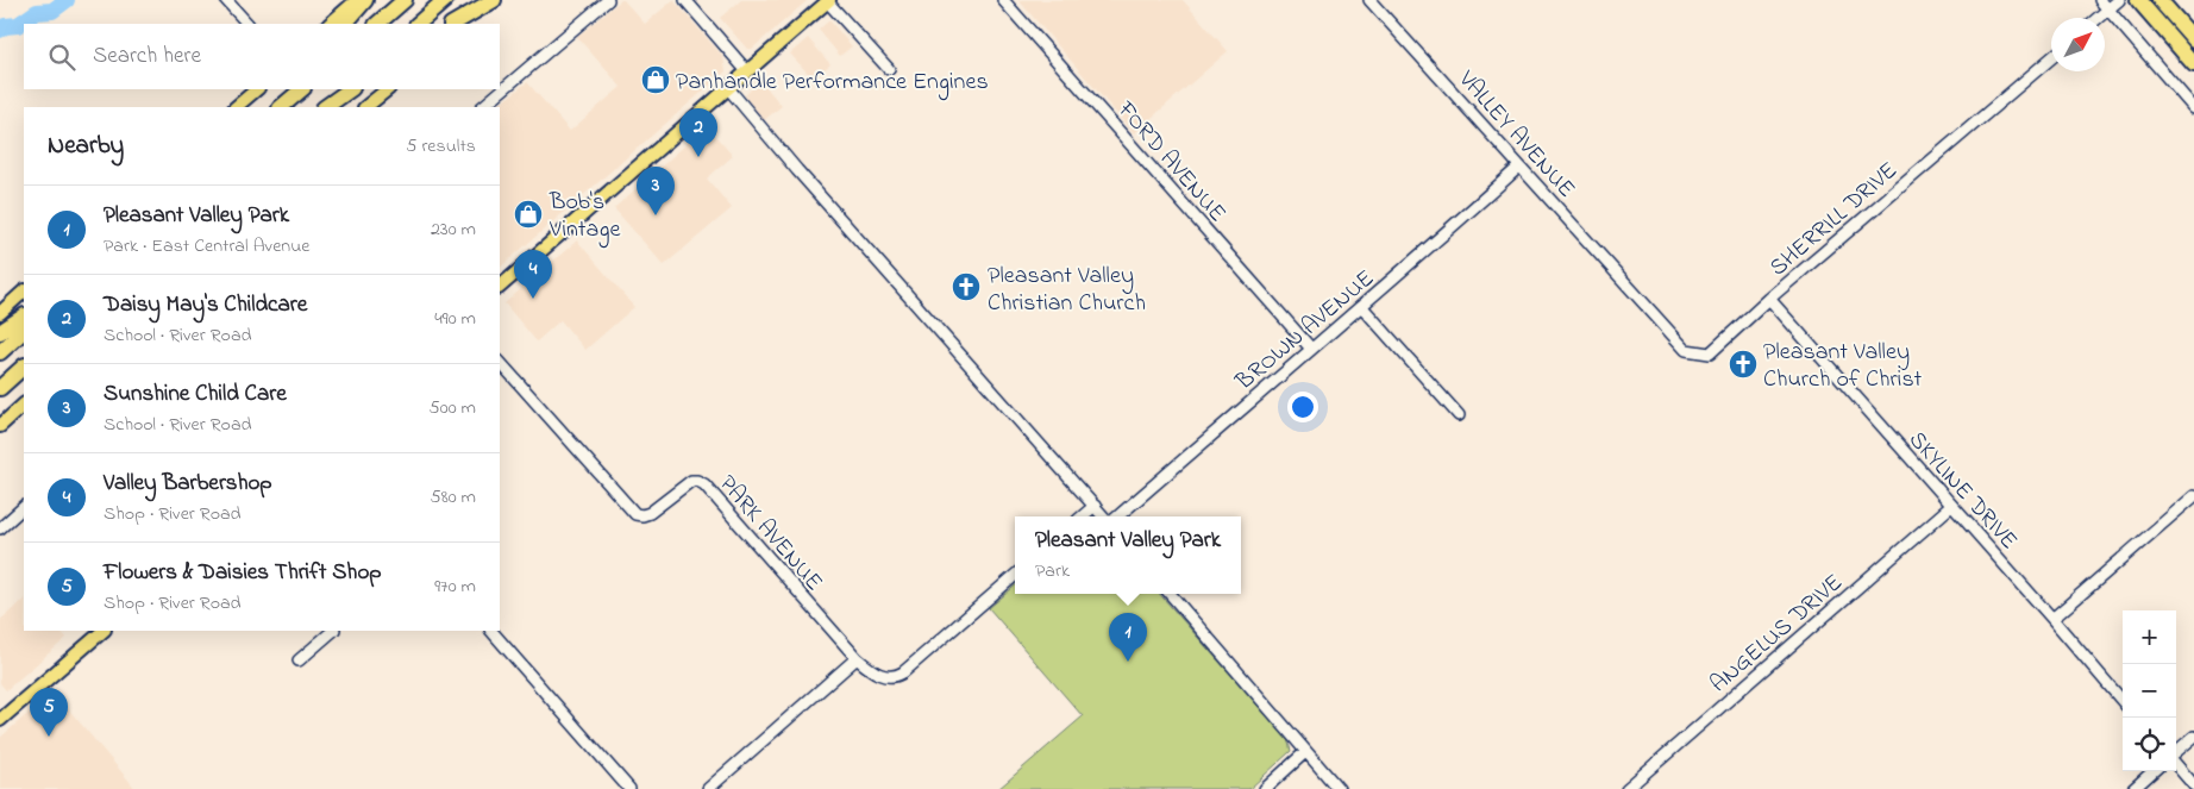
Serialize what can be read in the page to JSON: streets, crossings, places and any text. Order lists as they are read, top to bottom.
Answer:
{
  "streets": {
    "street": [
      "VALLEY AVENUE",
      "FORD AVENUE",
      "SHERRILL DRIVE",
      "BROWN AVENUE",
      "SKYLINE DRIVE",
      "PARK AVENUE",
      "ANGELUS DRIVE"
    ]
  },
  "crossings": [
    ["VALLEY AVENUE", "SHERRILL DRIVE"],
    ["VALLEY AVENUE", "BROWN AVENUE"],
    ["FORD AVENUE", "BROWN AVENUE"],
    ["SHERRILL DRIVE", "SKYLINE DRIVE"],
    ["SKYLINE DRIVE", "ANGELUS DRIVE"]
  ],
  "places": {
    "shop": ["Panhandle Performance Engines", "Bob's Vintage"],
    "church": ["Pleasant Valley Christian Church", "Pleasant Valley Church of Christ"]
  },
  "north": "top right",
  "page": {
    "search": "Search here",
    "heading": ["Nearby", "5 results"],
    "pins": [
      "2",
      "3",
      "4",
      "1",
      "5"
    ],
    "list": [
      {
        "mark": "1",
        "name": "Pleasant Valley Park",
        "note": "Park · East Central Avenue",
        "value": "230 m"
      },
      {
        "mark": "2",
        "name": "Daisy May's Childcare",
        "note": "School · River Road",
        "value": "490 m"
      },
      {
        "mark": "3",
        "name": "Sunshine Child Care",
        "note": "School · River Road",
        "value": "500 m"
      },
      {
        "mark": "4",
        "name": "Valley Barbershop",
        "note": "Shop · River Road",
        "value": "580 m"
      },
      {
        "mark": "5",
        "name": "Flowers & Daisies Thrift Shop",
        "note": "Shop · River Road",
        "value": "970 m"
      }
    ],
    "popup": ["Pleasant Valley Park", "Park"],
    "map_buttons": ["+", "−"]
  }
}
